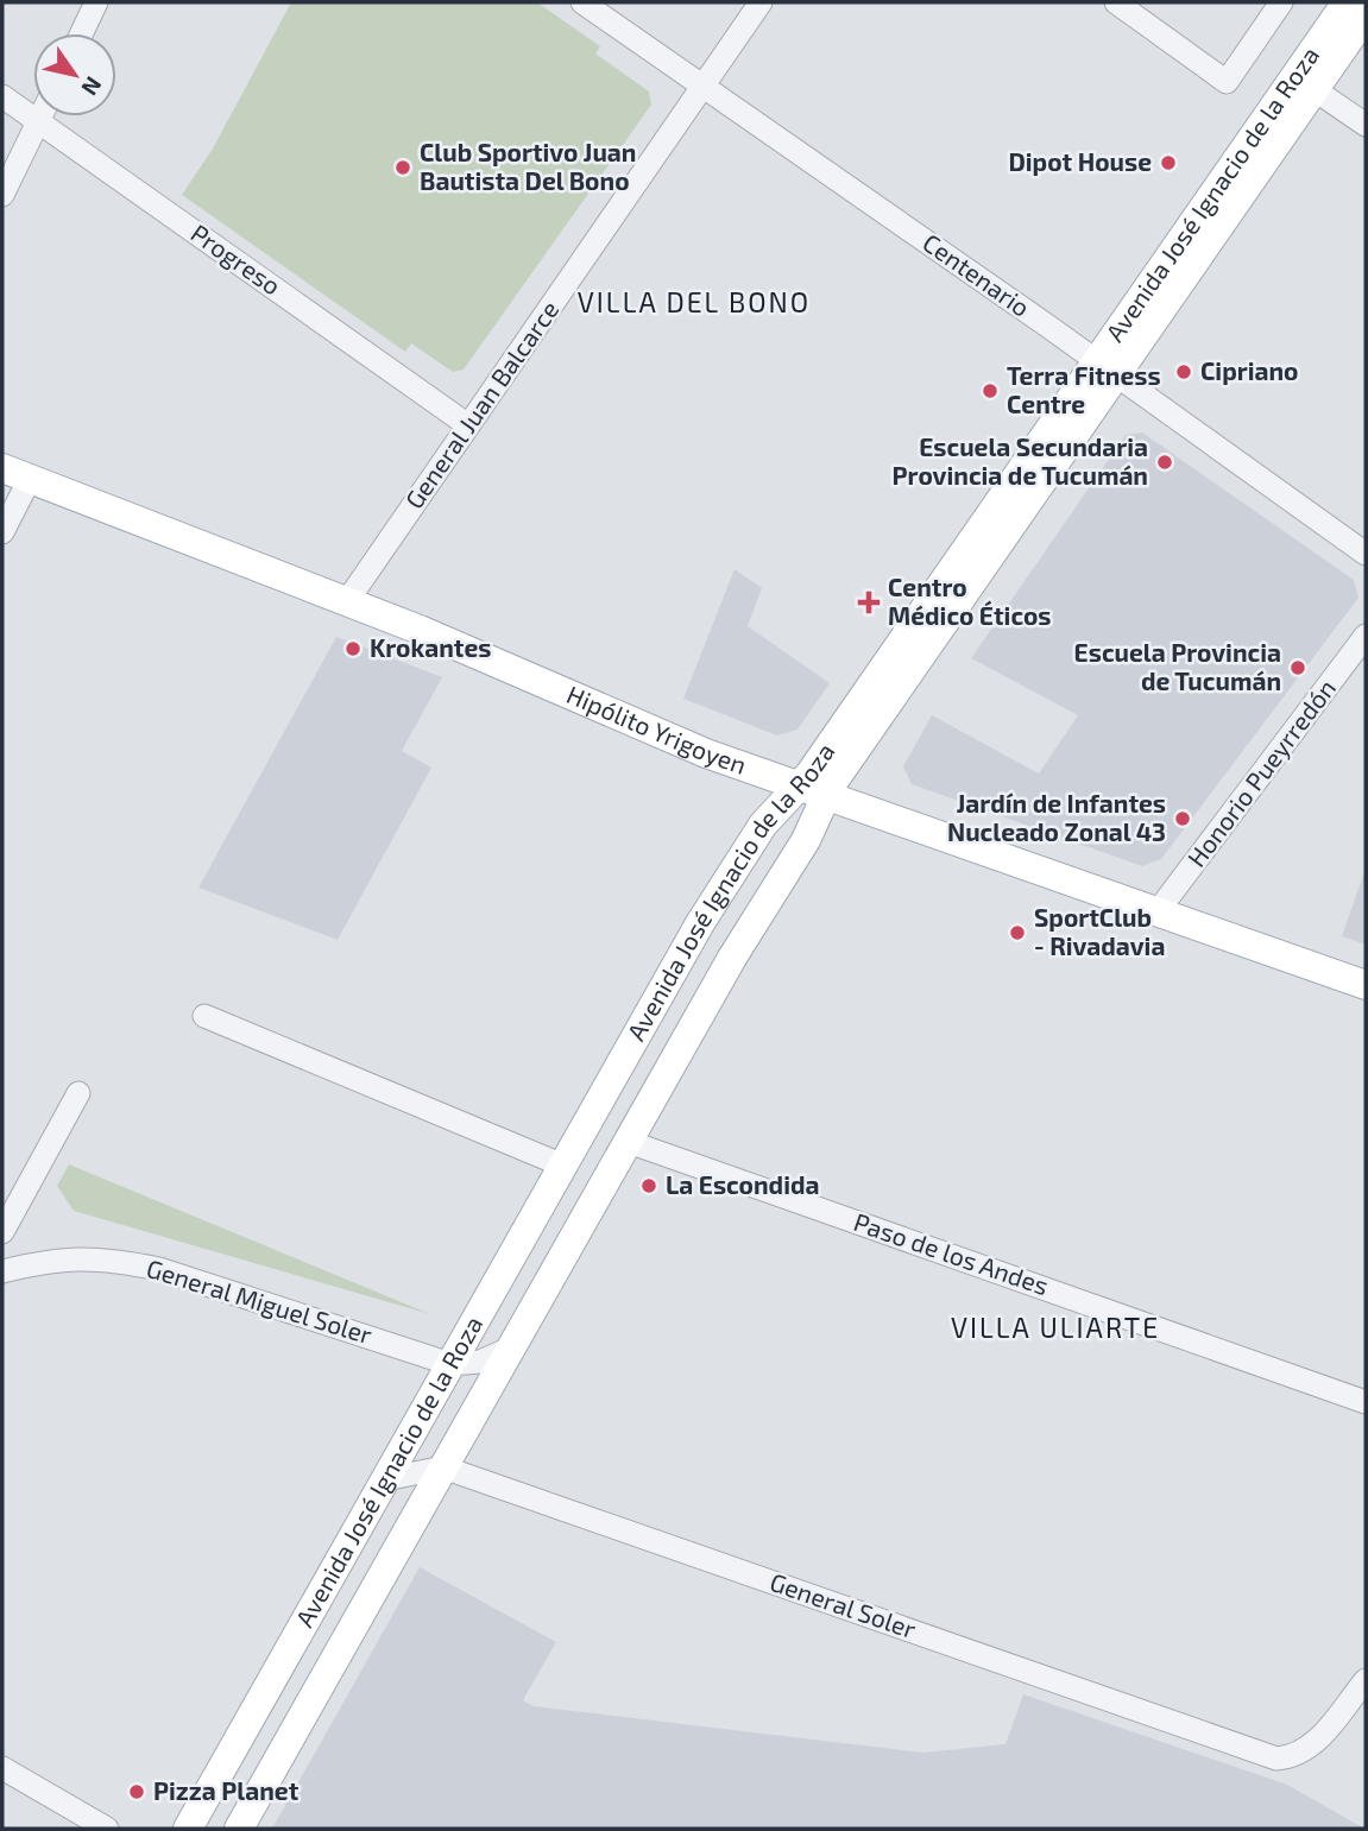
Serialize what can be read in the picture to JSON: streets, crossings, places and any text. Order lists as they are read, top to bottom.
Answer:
{
  "streets": {
    "main road": ["Avenida José Ignacio de la Roza", "Hipólito Yrigoyen"],
    "street": [
      "Progreso",
      "Centenario",
      "General Juan Balcarce",
      "Honorio Pueyrredón",
      "Paso de los Andes",
      "General Miguel Soler",
      "General Soler"
    ]
  },
  "crossings": [
    ["Avenida José Ignacio de la Roza", "Centenario"],
    ["Avenida José Ignacio de la Roza", "Hipólito Yrigoyen"],
    ["Avenida José Ignacio de la Roza", "Paso de los Andes"],
    ["Avenida José Ignacio de la Roza", "General Miguel Soler"],
    ["Avenida José Ignacio de la Roza", "General Soler"],
    ["Progreso", "General Juan Balcarce"],
    ["Centenario", "General Juan Balcarce"],
    ["General Juan Balcarce", "Hipólito Yrigoyen"],
    ["Hipólito Yrigoyen", "Honorio Pueyrredón"]
  ],
  "districts": ["VILLA DEL BONO", "VILLA ULIARTE"],
  "places": {
    "other": [
      "Dipot House",
      "Club Sportivo Juan Bautista Del Bono",
      "Cipriano",
      "Terra Fitness Centre",
      "Escuela Secundaria Provincia de Tucumán",
      "Krokantes",
      "Escuela Provincia de Tucumán",
      "Jardín de Infantes Nucleado Zonal 43",
      "SportClub - Rivadavia",
      "La Escondida",
      "Pizza Planet"
    ],
    "health": ["Centro Médico Éticos"]
  },
  "north": "bottom right"
}
